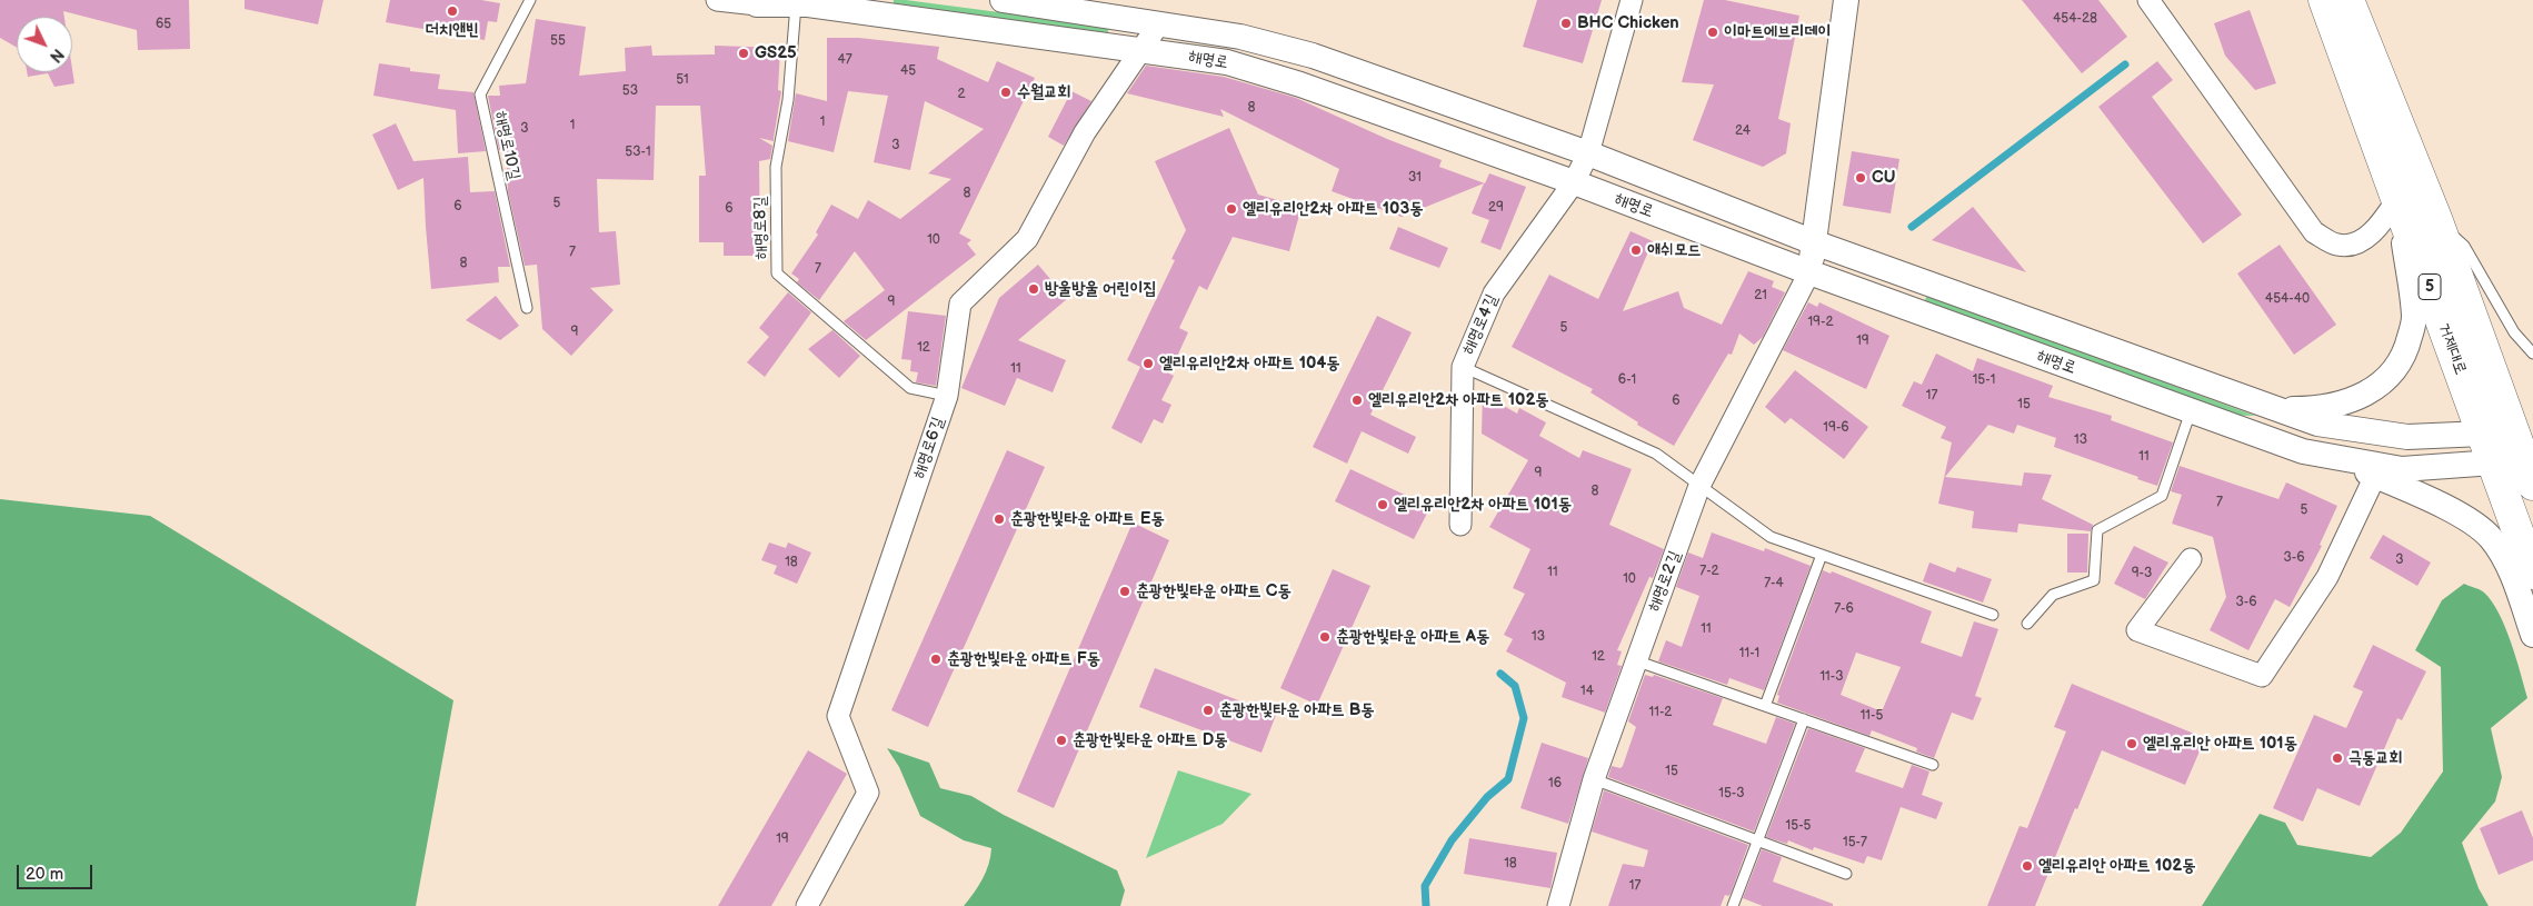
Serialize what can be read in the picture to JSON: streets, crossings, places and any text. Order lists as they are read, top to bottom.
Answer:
{
  "streets": {
    "main road": ["5", "거제대로"],
    "street": [
      "해명로",
      "해명로4길",
      "해명로6길",
      "해명로2길"
    ],
    "lane": ["해명로10길", "해명로8길"]
  },
  "crossings": [
    ["해명로", "해명로8길"],
    ["해명로", "해명로4길"],
    ["해명로", "거제대로"],
    ["해명로", "해명로6길"],
    ["해명로", "해명로2길"],
    ["해명로8길", "해명로6길"]
  ],
  "places": [
    "더치앤빈",
    "BHC Chicken",
    "이마트에브리데이",
    "GS25",
    "수월교회",
    "CU",
    "엘리유리안2차 아파트 103동",
    "애쉬모드",
    "방울방울 어린이집",
    "엘리유리안2차 아파트 104동",
    "엘리유리안2차 아파트 102동",
    "엘리유리안2차 아파트 101동",
    "춘광한빛타운 아파트 E동",
    "춘광한빛타운 아파트 C동",
    "춘광한빛타운 아파트 A동",
    "춘광한빛타운 아파트 F동",
    "춘광한빛타운 아파트 B동",
    "춘광한빛타운 아파트 D동",
    "엘리유리안 아파트 101동",
    "극동교회",
    "엘리유리안 아파트 102동"
  ],
  "house_numbers": [
    "454-28",
    "65",
    "55",
    "47",
    "45",
    "51",
    "53",
    "2",
    "8",
    "1",
    "1",
    "3",
    "24",
    "3",
    "53-1",
    "31",
    "8",
    "5",
    "6",
    "29",
    "6",
    "10",
    "7",
    "8",
    "7",
    "21",
    "454-40",
    "9",
    "19-2",
    "5",
    "9",
    "19",
    "12",
    "11",
    "6-1",
    "15-1",
    "17",
    "6",
    "15",
    "19-6",
    "13",
    "11",
    "9",
    "8",
    "7",
    "5",
    "3-6",
    "3",
    "18",
    "7-2",
    "11",
    "9-3",
    "10",
    "7-4",
    "3-6",
    "7-6",
    "11",
    "13",
    "11-1",
    "12",
    "11-3",
    "14",
    "11-2",
    "11-5",
    "15",
    "16",
    "15-3",
    "15-5",
    "19",
    "15-7",
    "18",
    "17"
  ],
  "scale_bar": "20 m",
  "north": "bottom right"
}
